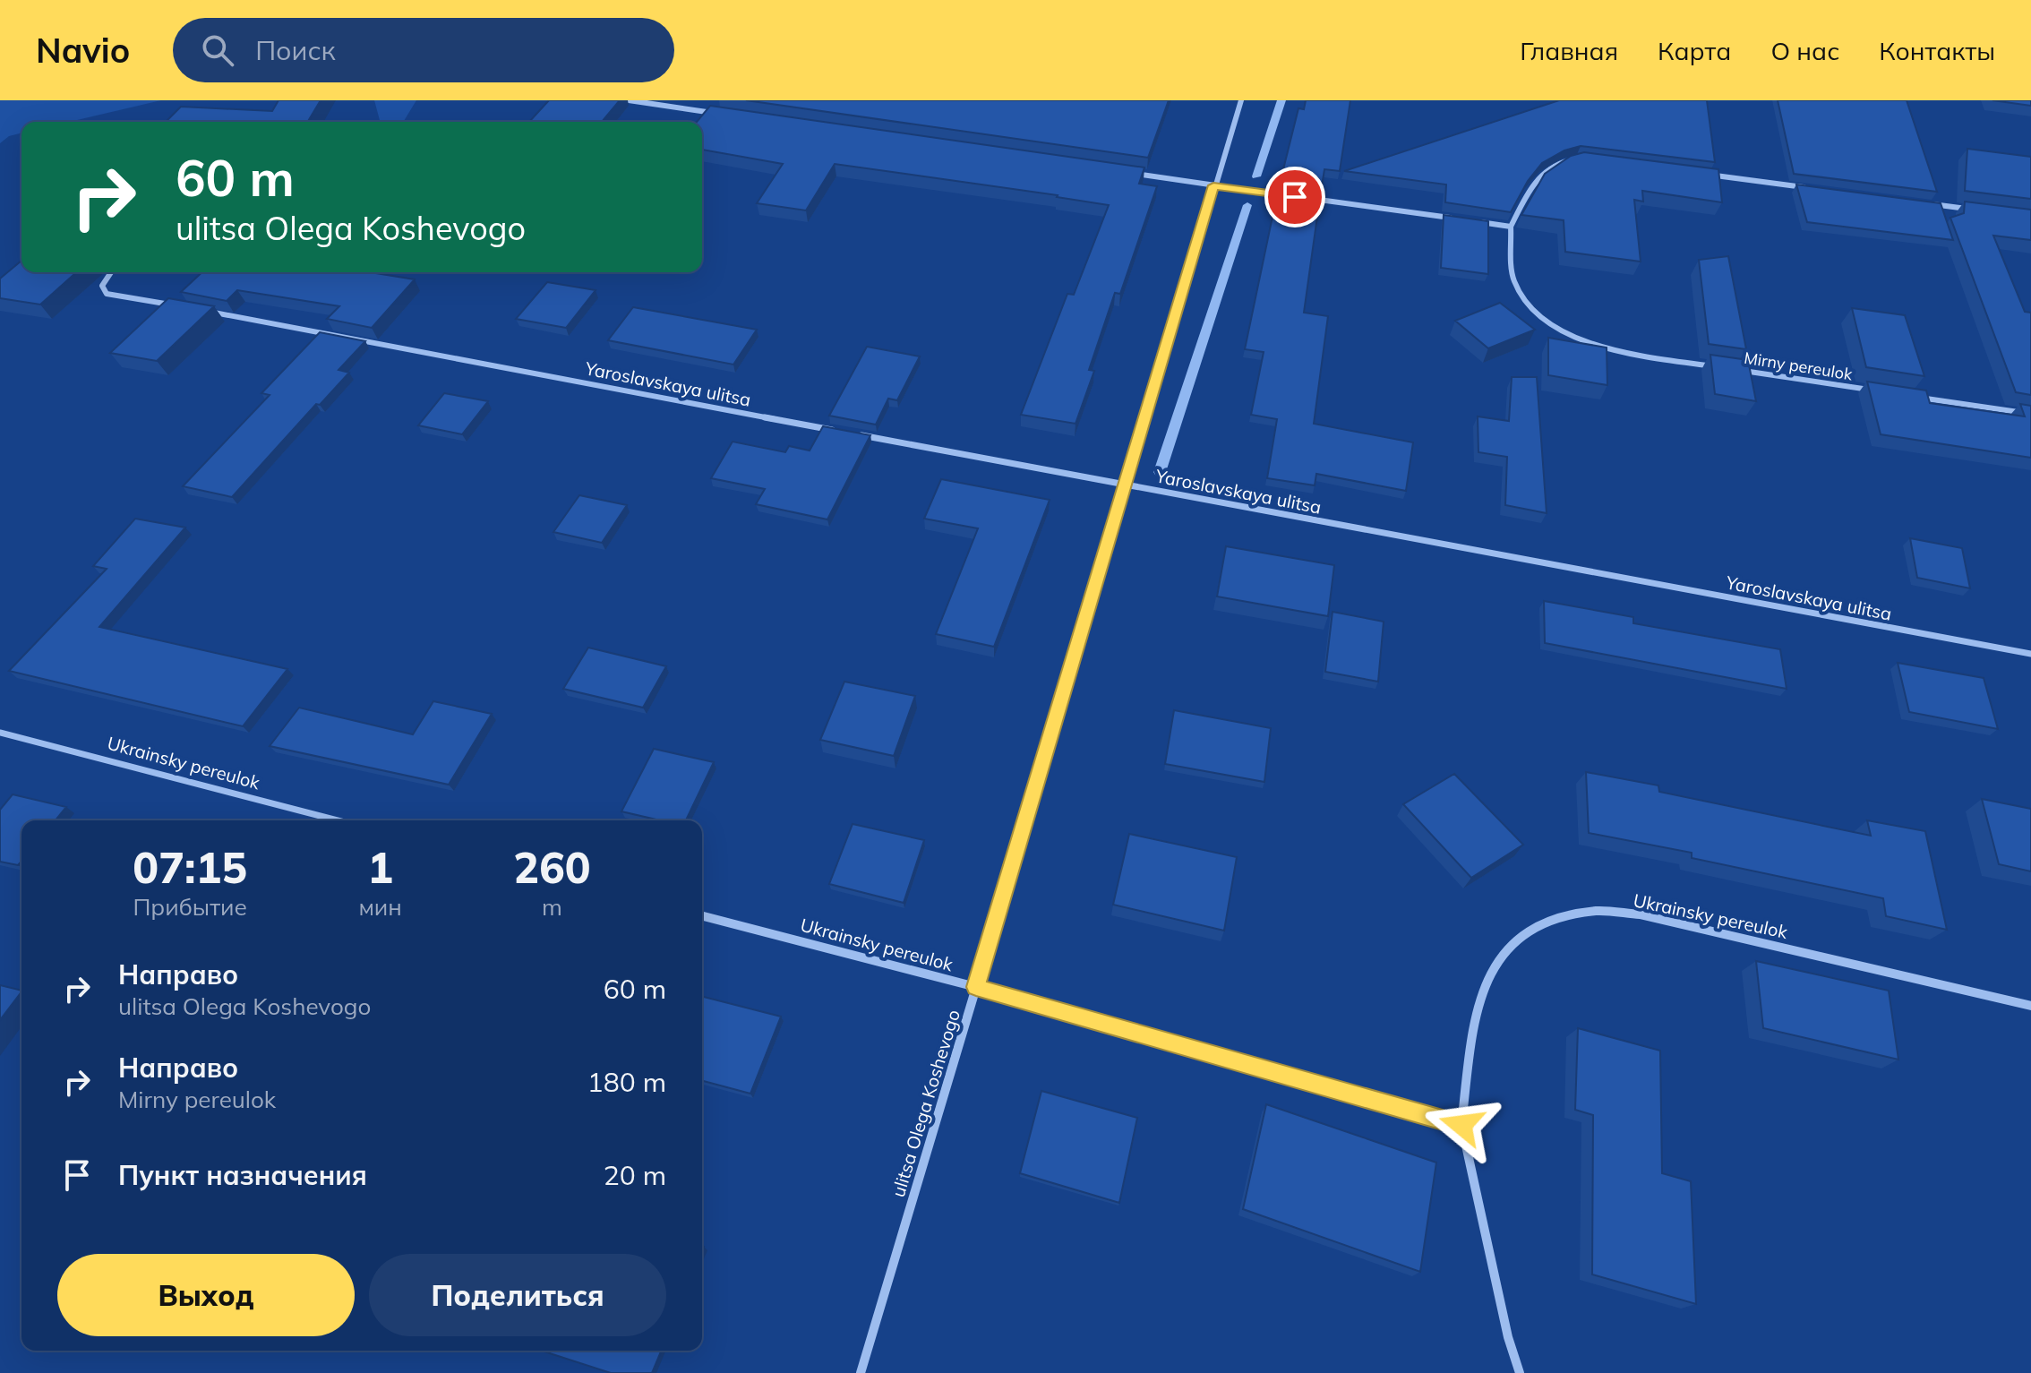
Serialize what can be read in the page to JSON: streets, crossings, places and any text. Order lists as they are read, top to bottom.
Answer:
{
  "streets": {
    "street": [
      "Mirny pereulok",
      "Yaroslavskaya ulitsa",
      "Ukrainsky pereulok",
      "ulitsa Olega Koshevogo"
    ]
  },
  "crossings": [
    ["Yaroslavskaya ulitsa", "ulitsa Olega Koshevogo"],
    ["Ukrainsky pereulok", "ulitsa Olega Koshevogo"]
  ],
  "page": {
    "header": "Navio",
    "search": "Поиск",
    "nav": [
      "Главная",
      "Карта",
      "О нас",
      "Контакты"
    ],
    "turn": ["60 m", "ulitsa Olega Koshevogo"],
    "eta": [
      "07:15",
      "Прибытие",
      "1",
      "мин",
      "260",
      "m"
    ],
    "list": [
      {
        "name": "Направо",
        "note": "ulitsa Olega Koshevogo",
        "value": "60 m"
      },
      {
        "name": "Направо",
        "note": "Mirny pereulok",
        "value": "180 m"
      },
      {
        "name": "Пункт назначения",
        "value": "20 m"
      }
    ],
    "buttons": ["Выход", "Поделиться"]
  }
}
